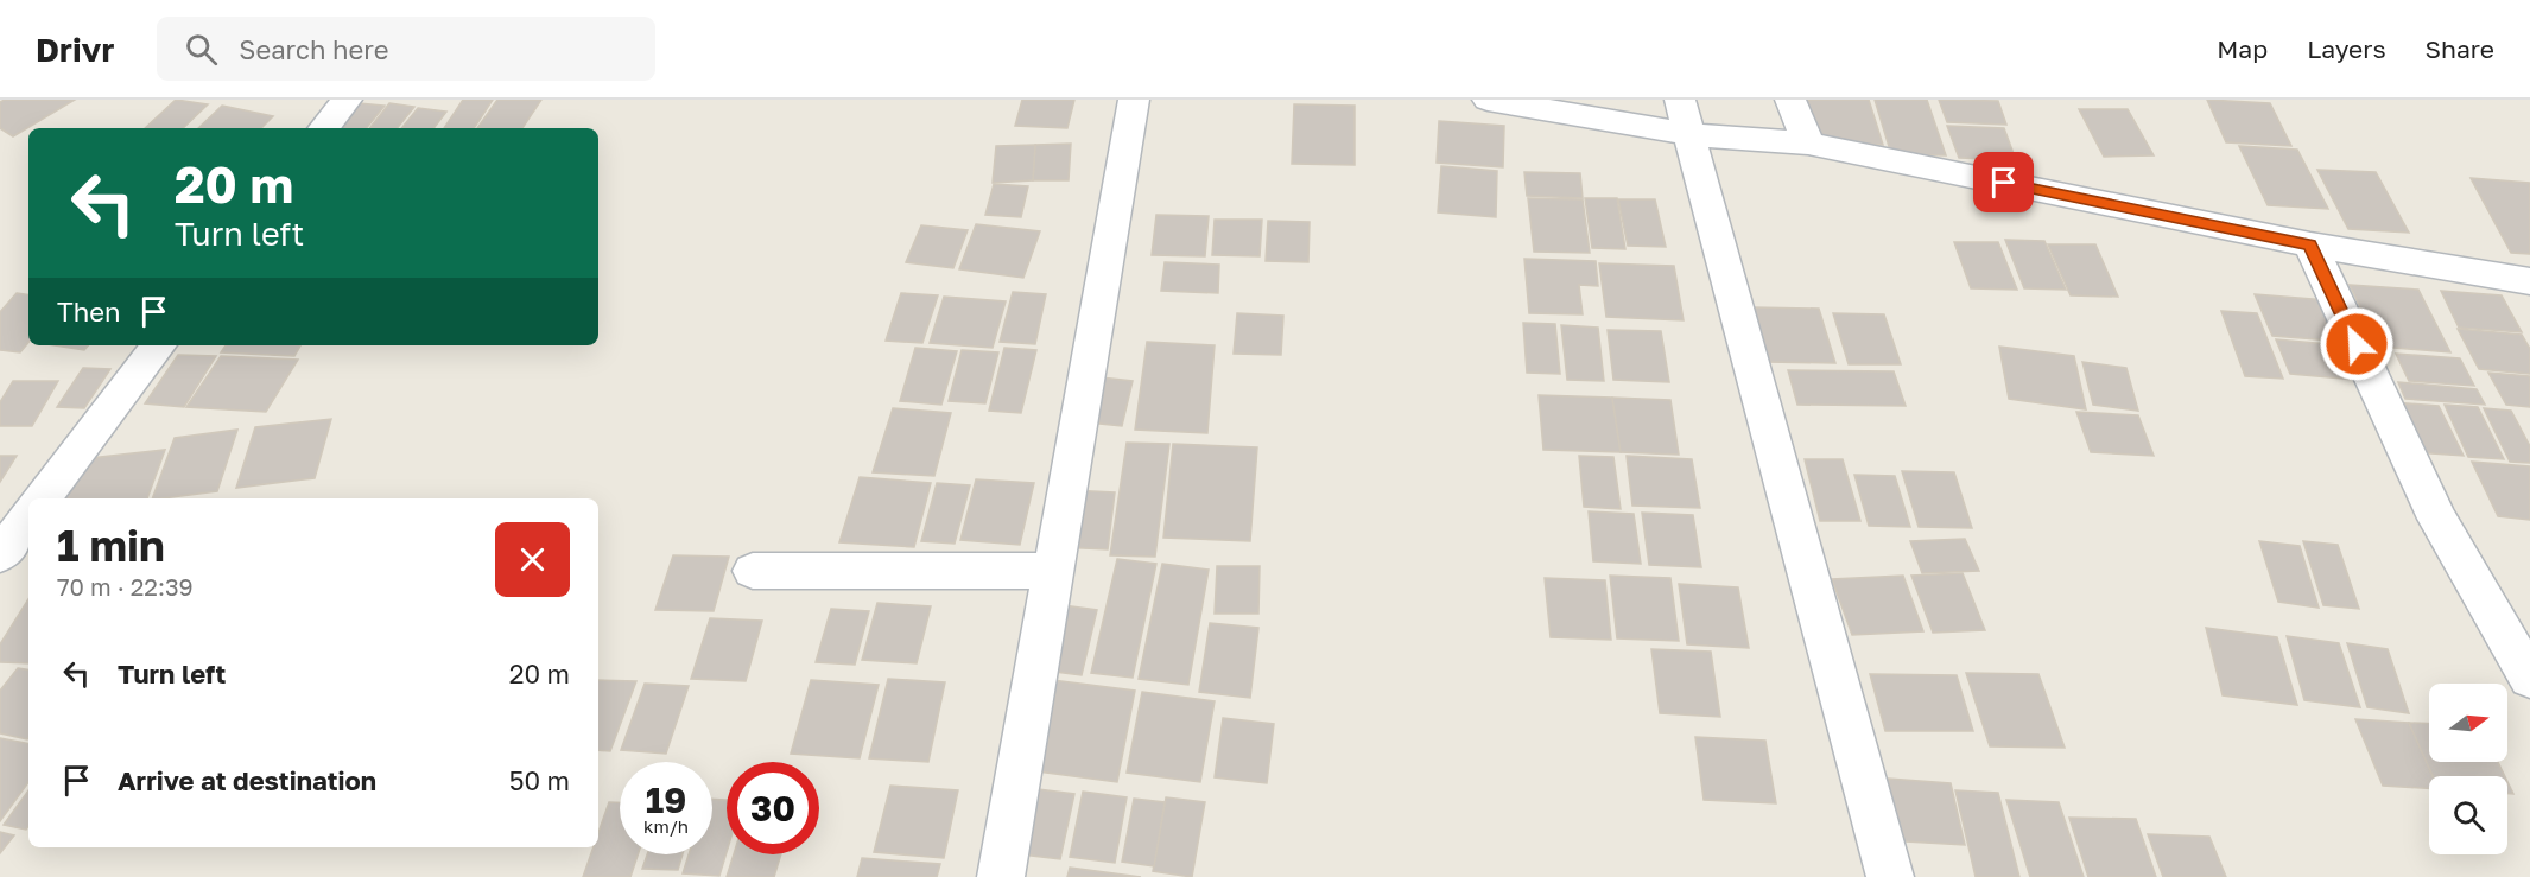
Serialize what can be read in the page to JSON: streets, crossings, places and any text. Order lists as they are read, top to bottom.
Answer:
{
  "north": "right",
  "page": {
    "header": "Drivr",
    "search": "Search here",
    "nav": ["Map", "Layers", "Share"],
    "turn": ["20 m", "Turn left"],
    "then": "Then",
    "heading": ["1 min", "70 m · 22:39"],
    "list": [
      {
        "name": "Turn left",
        "value": "20 m"
      },
      {
        "name": "Arrive at destination",
        "value": "50 m"
      }
    ],
    "speed": "19 km/h",
    "limit": "30"
  }
}
